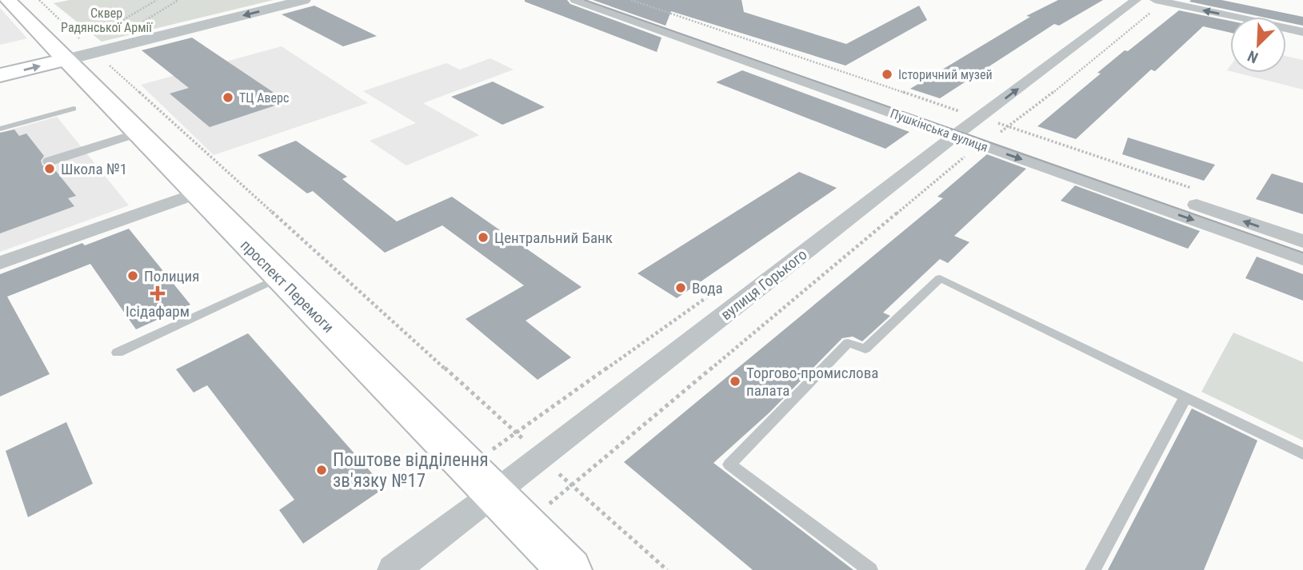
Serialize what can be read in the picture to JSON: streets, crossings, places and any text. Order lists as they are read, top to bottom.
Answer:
{
  "streets": {
    "main road": ["проспект Перемоги"],
    "street": ["Пушкінська вулиця", "вулиця Горького"]
  },
  "crossings": [
    ["Пушкінська вулиця", "вулиця Горького"],
    ["вулиця Горького", "проспект Перемоги"]
  ],
  "parks": ["Сквер Радянської Армії"],
  "places": {
    "other": [
      "Історичний музей",
      "ТЦ Аверс",
      "Школа №1",
      "Центральний Банк",
      "Полиция",
      "Вода",
      "Торгово-промислова палата",
      "Поштове відділення зв'язку №17"
    ],
    "health": ["Ісідафарм"]
  },
  "north": "bottom left"
}
